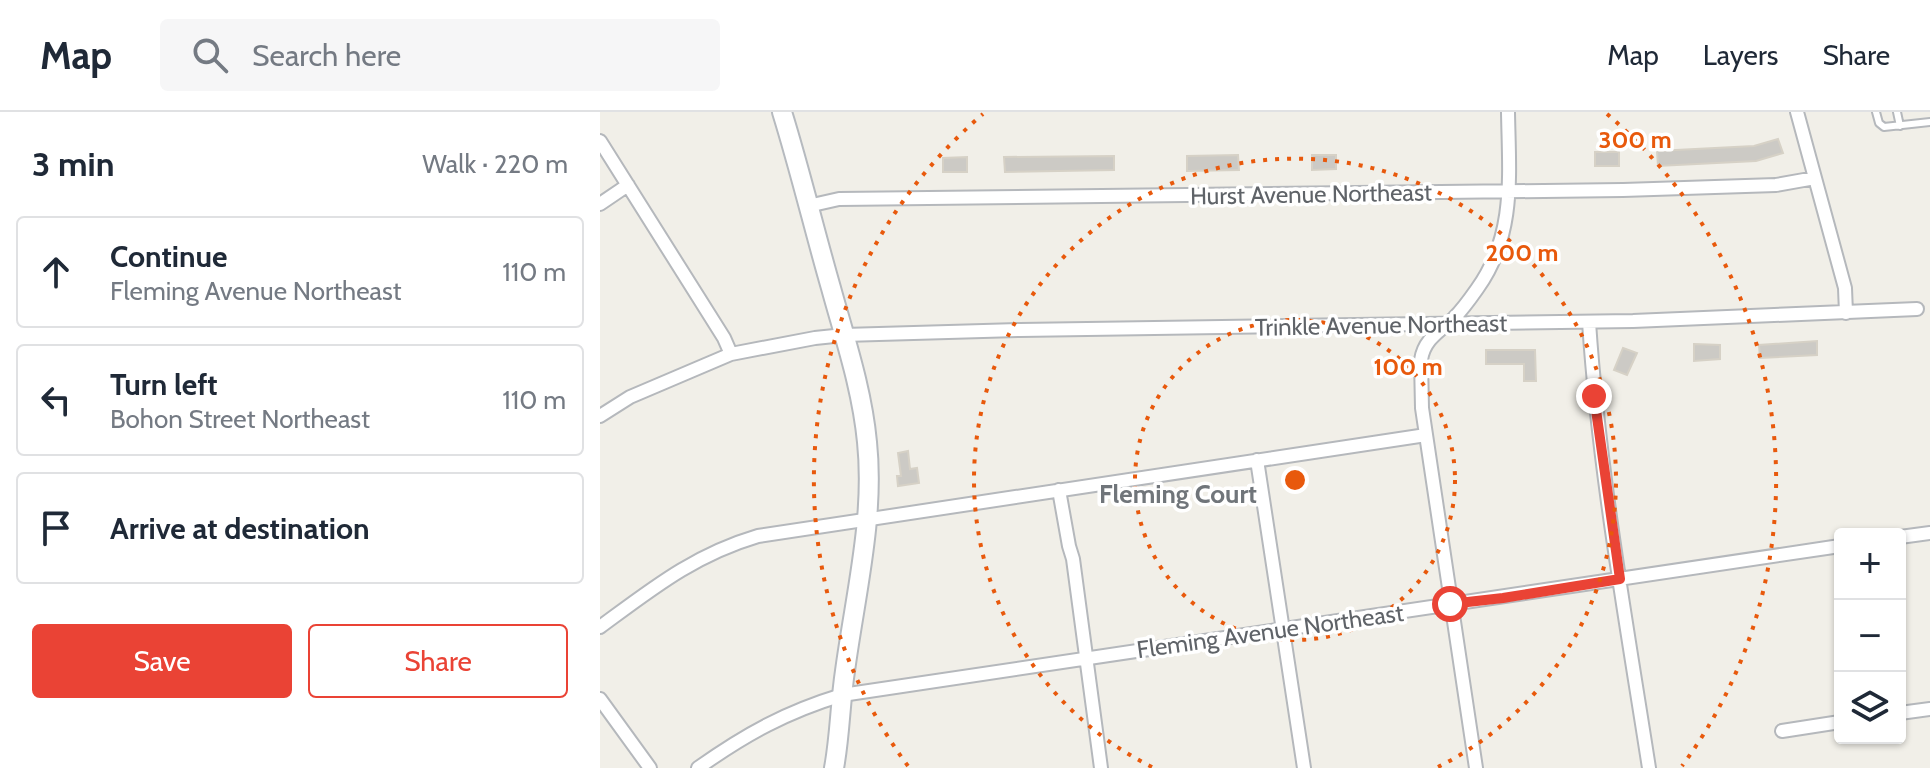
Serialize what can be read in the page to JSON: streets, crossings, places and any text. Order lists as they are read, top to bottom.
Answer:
{
  "streets": {
    "street": ["Hurst Avenue Northeast", "Trinkle Avenue Northeast", "Fleming Avenue Northeast"]
  },
  "districts": ["Fleming Court"],
  "page": {
    "header": "Map",
    "search": "Search here",
    "nav": ["Map", "Layers", "Share"],
    "heading": ["3 min", "Walk · 220 m"],
    "list": [
      ["Continue", "Fleming Avenue Northeast", "110 m"],
      ["Turn left", "Bohon Street Northeast", "110 m"],
      "Arrive at destination"
    ],
    "map_buttons": ["+", "−"],
    "buttons": ["Save", "Share"]
  },
  "rings": ["300 m", "200 m", "100 m"]
}
